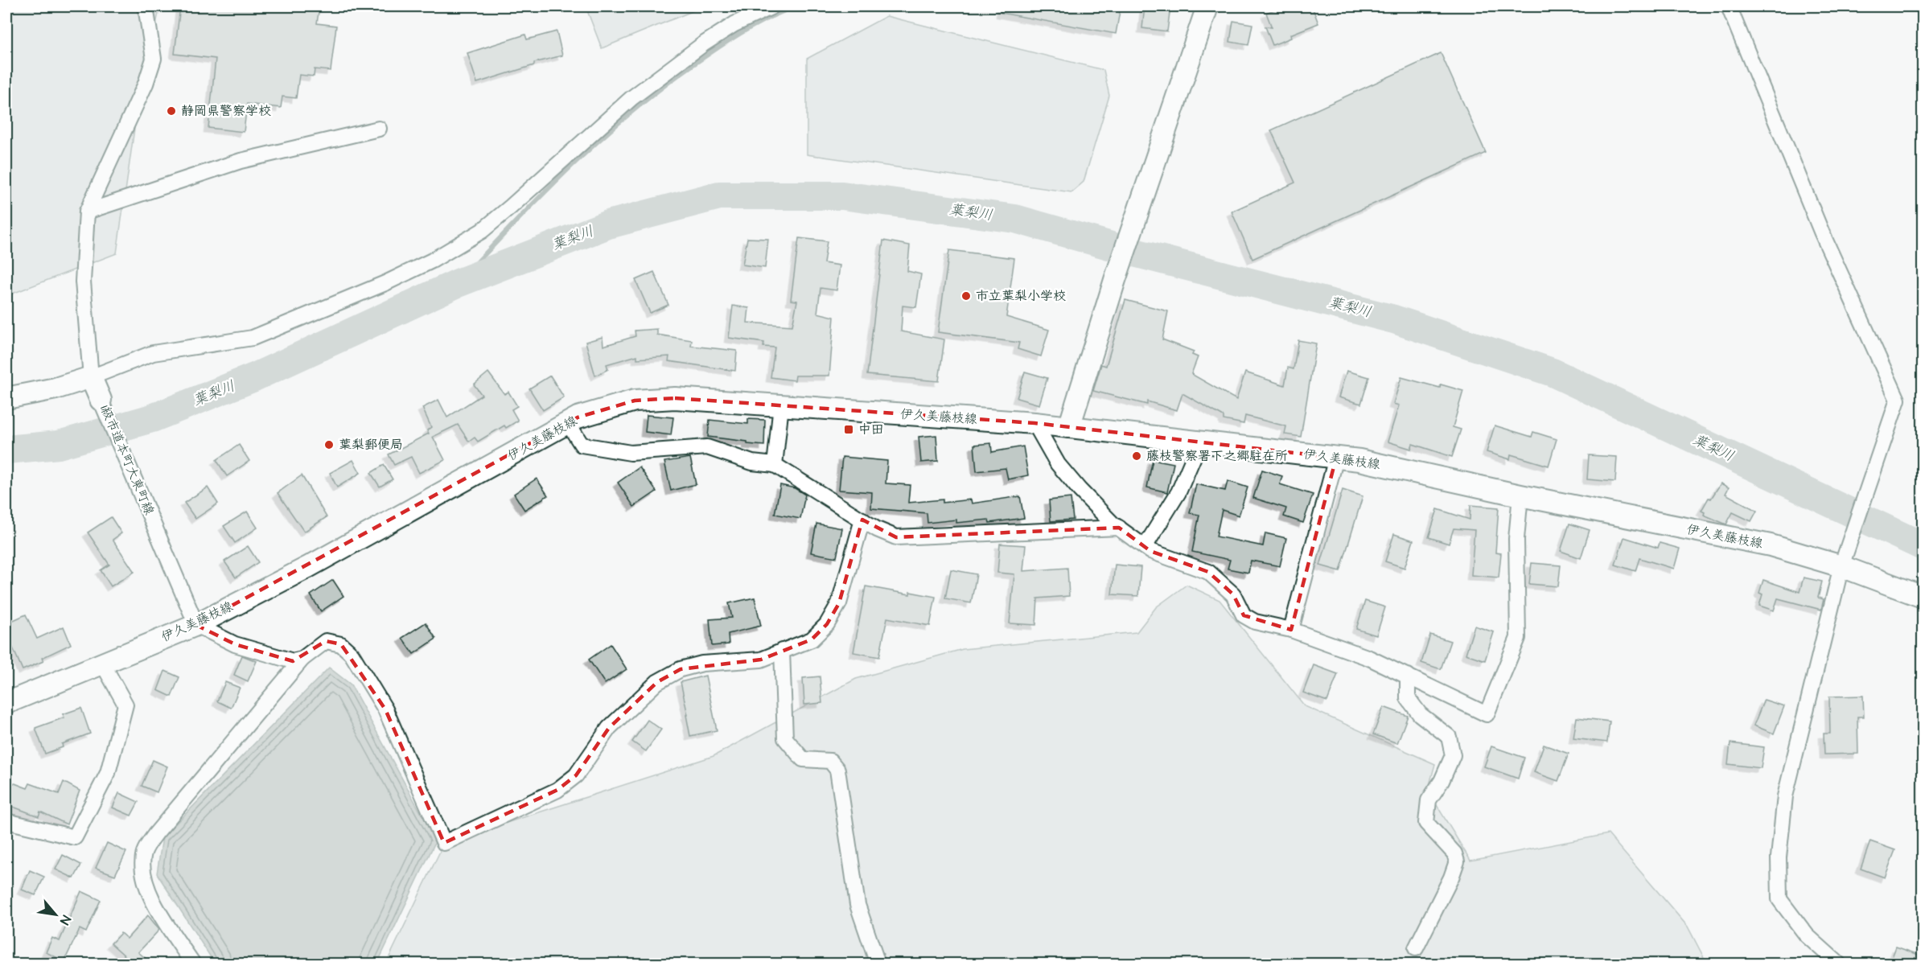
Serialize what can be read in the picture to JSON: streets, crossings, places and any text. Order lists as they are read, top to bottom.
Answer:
{
  "streets": {
    "main road": ["伊久美藤枝線", "1級市道本町大東町線"]
  },
  "crossings": [
    ["伊久美藤枝線", "1級市道本町大東町線"]
  ],
  "water": ["葉梨川"],
  "places": {
    "other": [
      "静岡県警察学校",
      "市立葉梨小学校",
      "葉梨郵便局",
      "藤枝警察署下之郷駐在所"
    ],
    "transit": ["中田"]
  },
  "north": "bottom right"
}
